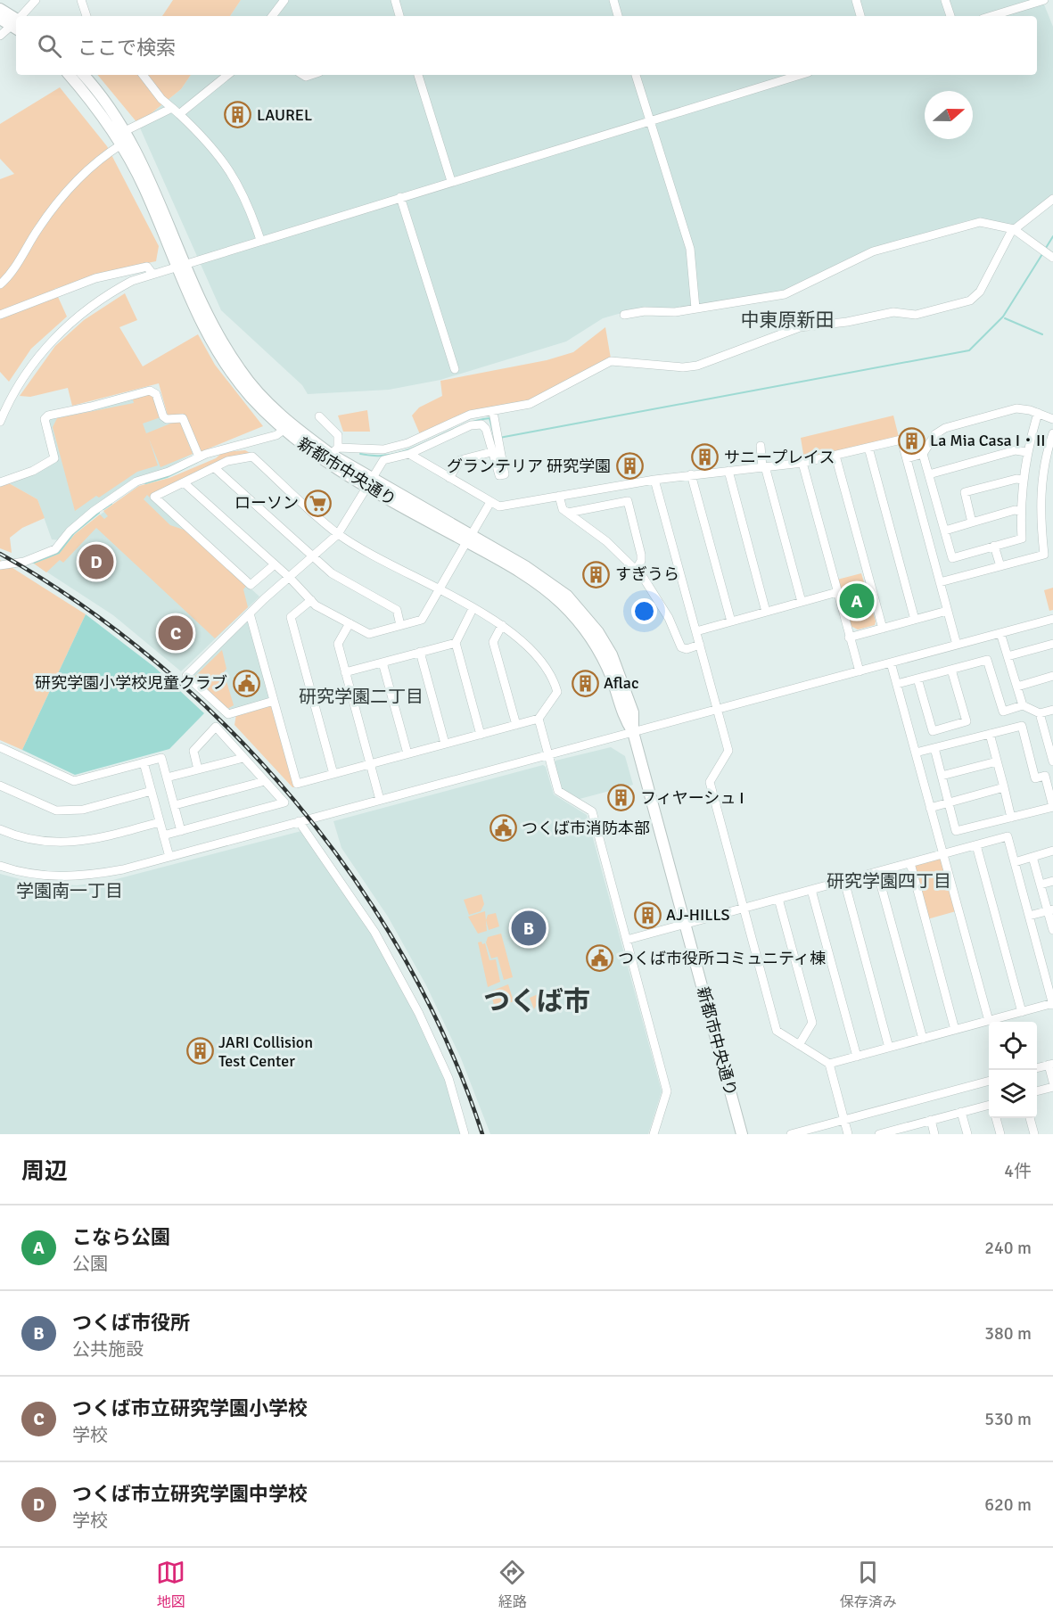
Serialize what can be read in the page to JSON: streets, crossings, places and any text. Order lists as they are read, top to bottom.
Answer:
{
  "streets": {
    "main road": ["新都市中央通り"]
  },
  "districts": [
    "中東原新田",
    "研究学園二丁目",
    "研究学園四丁目",
    "学園南一丁目",
    "つくば市"
  ],
  "places": {
    "building": [
      "LAUREL",
      "La Mia Casa I・II",
      "サニープレイス",
      "グランテリア 研究学園",
      "すぎうら",
      "Aflac",
      "フィヤーシュ I",
      "AJ-HILLS",
      "JARI Collision Test Center"
    ],
    "supermarket": ["ローソン"],
    "public building": ["研究学園小学校児童クラブ", "つくば市消防本部", "つくば市役所コミュニティ棟"]
  },
  "north": "right",
  "page": {
    "search": "ここで検索",
    "pins": [
      "D",
      "A",
      "C",
      "B"
    ],
    "heading": ["周辺", "4件"],
    "list": [
      {
        "mark": "A",
        "name": "こなら公園",
        "note": "公園",
        "value": "240 m"
      },
      {
        "mark": "B",
        "name": "つくば市役所",
        "note": "公共施設",
        "value": "380 m"
      },
      {
        "mark": "C",
        "name": "つくば市立研究学園小学校",
        "note": "学校",
        "value": "530 m"
      },
      {
        "mark": "D",
        "name": "つくば市立研究学園中学校",
        "note": "学校",
        "value": "620 m"
      }
    ],
    "nav": ["地図", "経路", "保存済み"]
  }
}
